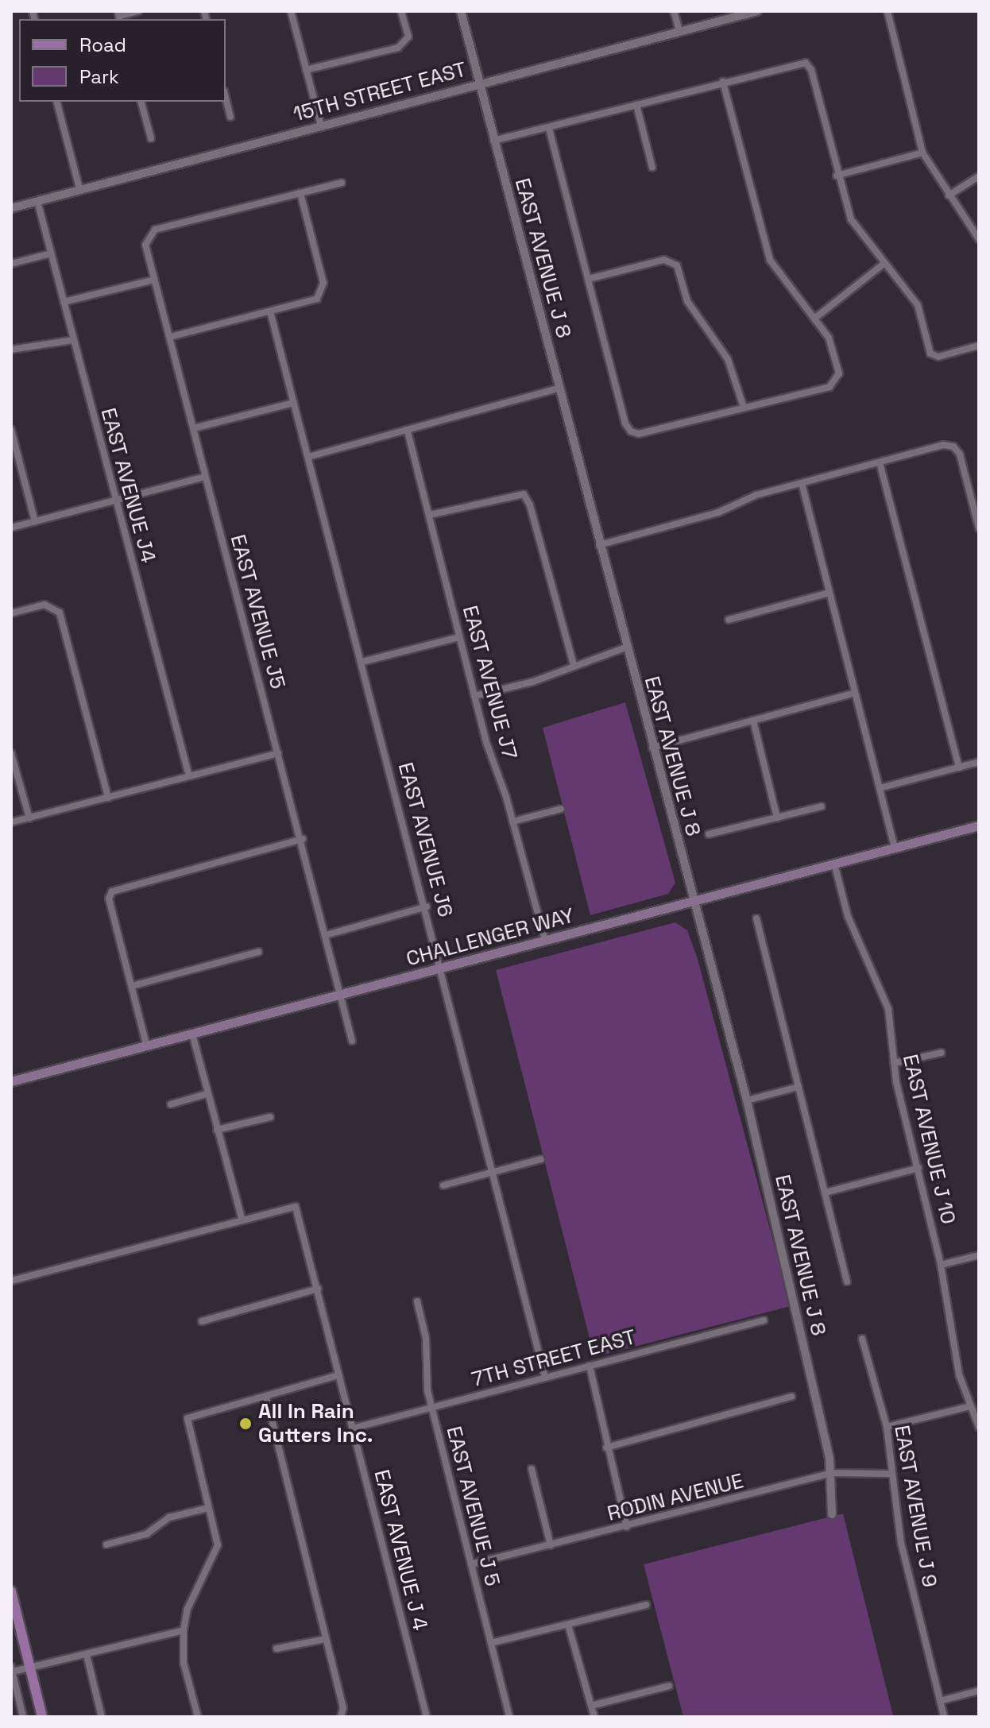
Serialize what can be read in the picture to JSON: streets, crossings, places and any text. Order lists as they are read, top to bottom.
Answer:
{
  "streets": {
    "main road": ["CHALLENGER WAY"],
    "street": [
      "15TH STREET EAST",
      "EAST AVENUE J 8",
      "EAST AVENUE J4",
      "EAST AVENUE J5",
      "EAST AVENUE J7",
      "EAST AVENUE J6",
      "EAST AVENUE J 10",
      "7TH STREET EAST",
      "RODIN AVENUE",
      "EAST AVENUE J 5",
      "EAST AVENUE J 9",
      "EAST AVENUE J 4"
    ]
  },
  "crossings": [
    ["15TH STREET EAST", "EAST AVENUE J 8"],
    ["15TH STREET EAST", "EAST AVENUE J4"],
    ["EAST AVENUE J 8", "CHALLENGER WAY"],
    ["EAST AVENUE J 8", "RODIN AVENUE"],
    ["EAST AVENUE J5", "CHALLENGER WAY"],
    ["EAST AVENUE J7", "CHALLENGER WAY"],
    ["EAST AVENUE J6", "CHALLENGER WAY"],
    ["EAST AVENUE J6", "7TH STREET EAST"],
    ["CHALLENGER WAY", "EAST AVENUE J 10"],
    ["7TH STREET EAST", "EAST AVENUE J 5"],
    ["7TH STREET EAST", "EAST AVENUE J 4"],
    ["RODIN AVENUE", "EAST AVENUE J 5"],
    ["RODIN AVENUE", "EAST AVENUE J 9"]
  ],
  "places": ["All In Rain Gutters Inc."],
  "legend": ["Road", "Park"]
}
